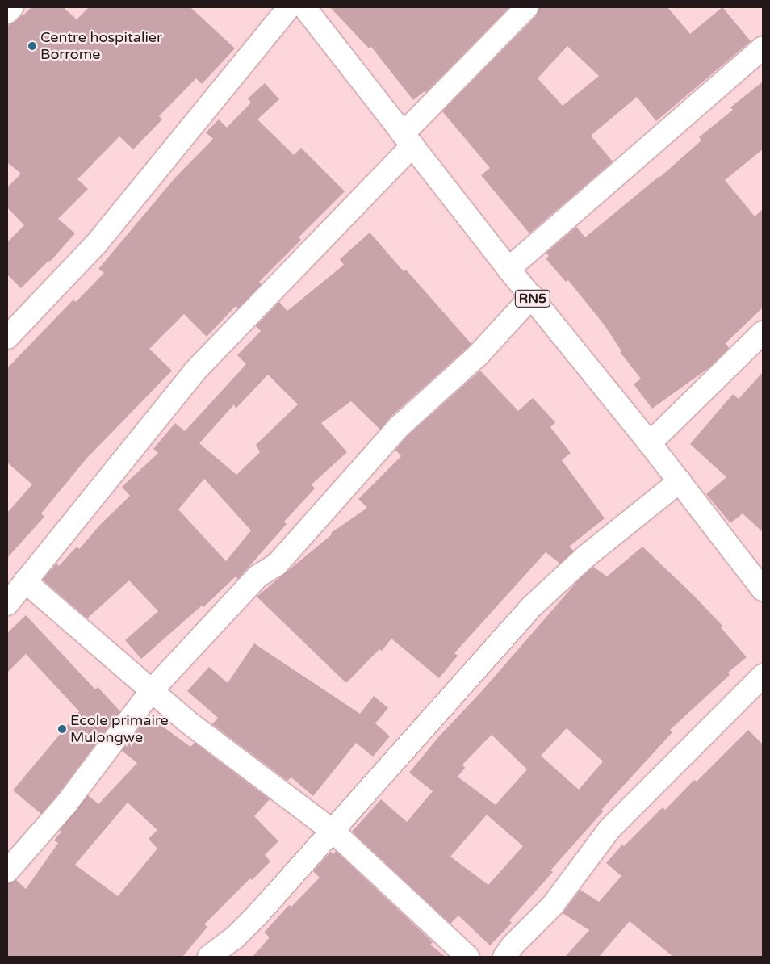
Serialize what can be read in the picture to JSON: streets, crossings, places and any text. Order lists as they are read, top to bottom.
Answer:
{
  "streets": {
    "main road": ["RN5"]
  },
  "places": ["Centre hospitalier Borrome", "Ecole primaire Mulongwe"]
}
